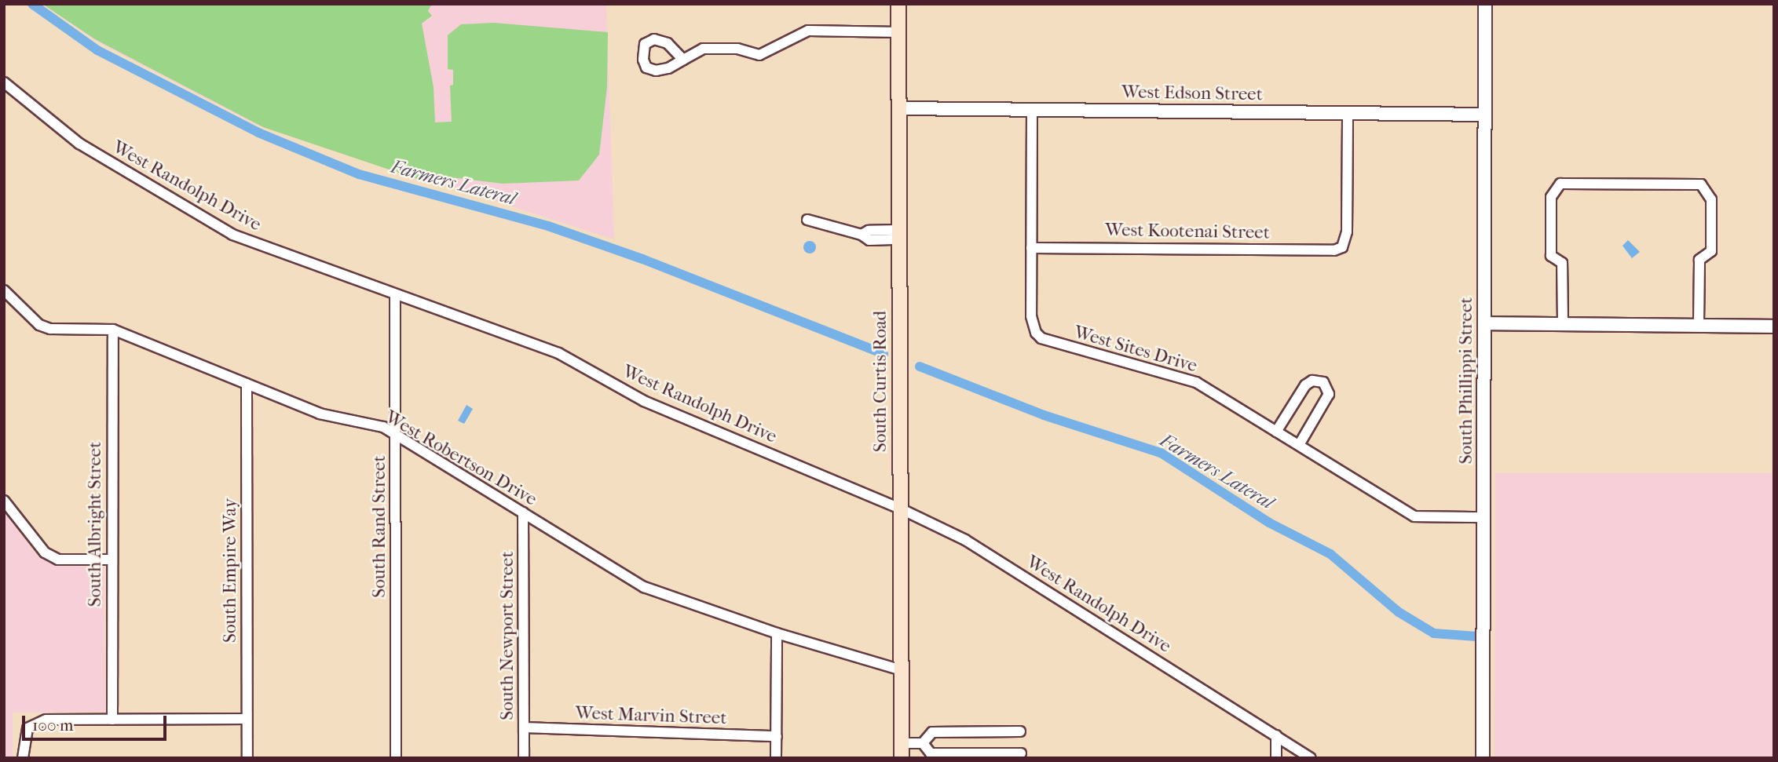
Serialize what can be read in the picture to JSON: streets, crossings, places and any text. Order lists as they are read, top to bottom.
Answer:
{
  "streets": {
    "main road": ["South Curtis Road"],
    "street": [
      "West Edson Street",
      "West Randolph Drive",
      "West Kootenai Street",
      "West Sites Drive",
      "South Phillippi Street",
      "West Robertson Drive",
      "South Albright Street",
      "South Rand Street",
      "South Empire Way",
      "South Newport Street",
      "West Marvin Street"
    ]
  },
  "crossings": [
    ["West Edson Street", "West Kootenai Street"],
    ["West Edson Street", "West Sites Drive"],
    ["West Edson Street", "South Phillippi Street"],
    ["West Edson Street", "South Curtis Road"],
    ["West Randolph Drive", "South Curtis Road"],
    ["West Randolph Drive", "South Rand Street"],
    ["West Kootenai Street", "West Sites Drive"],
    ["West Sites Drive", "South Phillippi Street"],
    ["South Curtis Road", "West Robertson Drive"],
    ["West Robertson Drive", "South Albright Street"],
    ["West Robertson Drive", "South Rand Street"],
    ["West Robertson Drive", "South Empire Way"],
    ["West Robertson Drive", "South Newport Street"],
    ["South Newport Street", "West Marvin Street"]
  ],
  "water": ["Farmers Lateral"],
  "scale_bar": "100 m"
}
